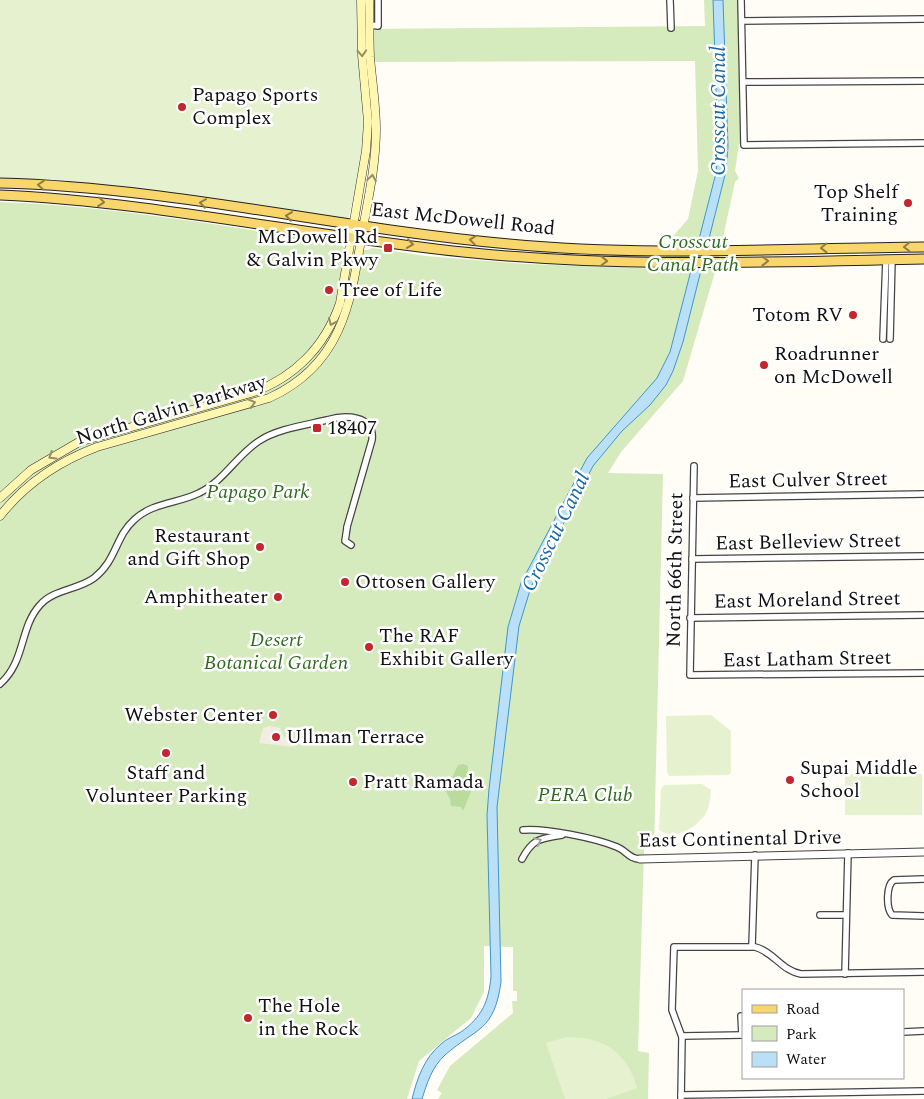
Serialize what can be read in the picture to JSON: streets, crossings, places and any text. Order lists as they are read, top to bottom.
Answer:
{
  "streets": {
    "main road": ["East McDowell Road", "North Galvin Parkway"],
    "street": [
      "East Culver Street",
      "East Belleview Street",
      "North 66th Street",
      "East Moreland Street",
      "East Latham Street",
      "East Continental Drive"
    ]
  },
  "crossings": [
    ["East McDowell Road", "North Galvin Parkway"],
    ["East Culver Street", "North 66th Street"],
    ["East Belleview Street", "North 66th Street"],
    ["North 66th Street", "East Moreland Street"],
    ["North 66th Street", "East Latham Street"]
  ],
  "water": ["Crosscut Canal"],
  "parks": [
    "Crosscut Canal Path",
    "Papago Park",
    "Desert Botanical Garden",
    "PERA Club"
  ],
  "places": {
    "other": [
      "Papago Sports Complex",
      "Top Shelf Training",
      "Tree of Life",
      "Totom RV",
      "Roadrunner on McDowell",
      "Restaurant and Gift Shop",
      "Ottosen Gallery",
      "Amphitheater",
      "The RAF Exhibit Gallery",
      "Webster Center",
      "Ullman Terrace",
      "Staff and Volunteer Parking",
      "Supai Middle School",
      "Pratt Ramada",
      "The Hole in the Rock"
    ],
    "transit": ["McDowell Rd & Galvin Pkwy", "18407"]
  },
  "legend": ["Road", "Park", "Water"]
}
